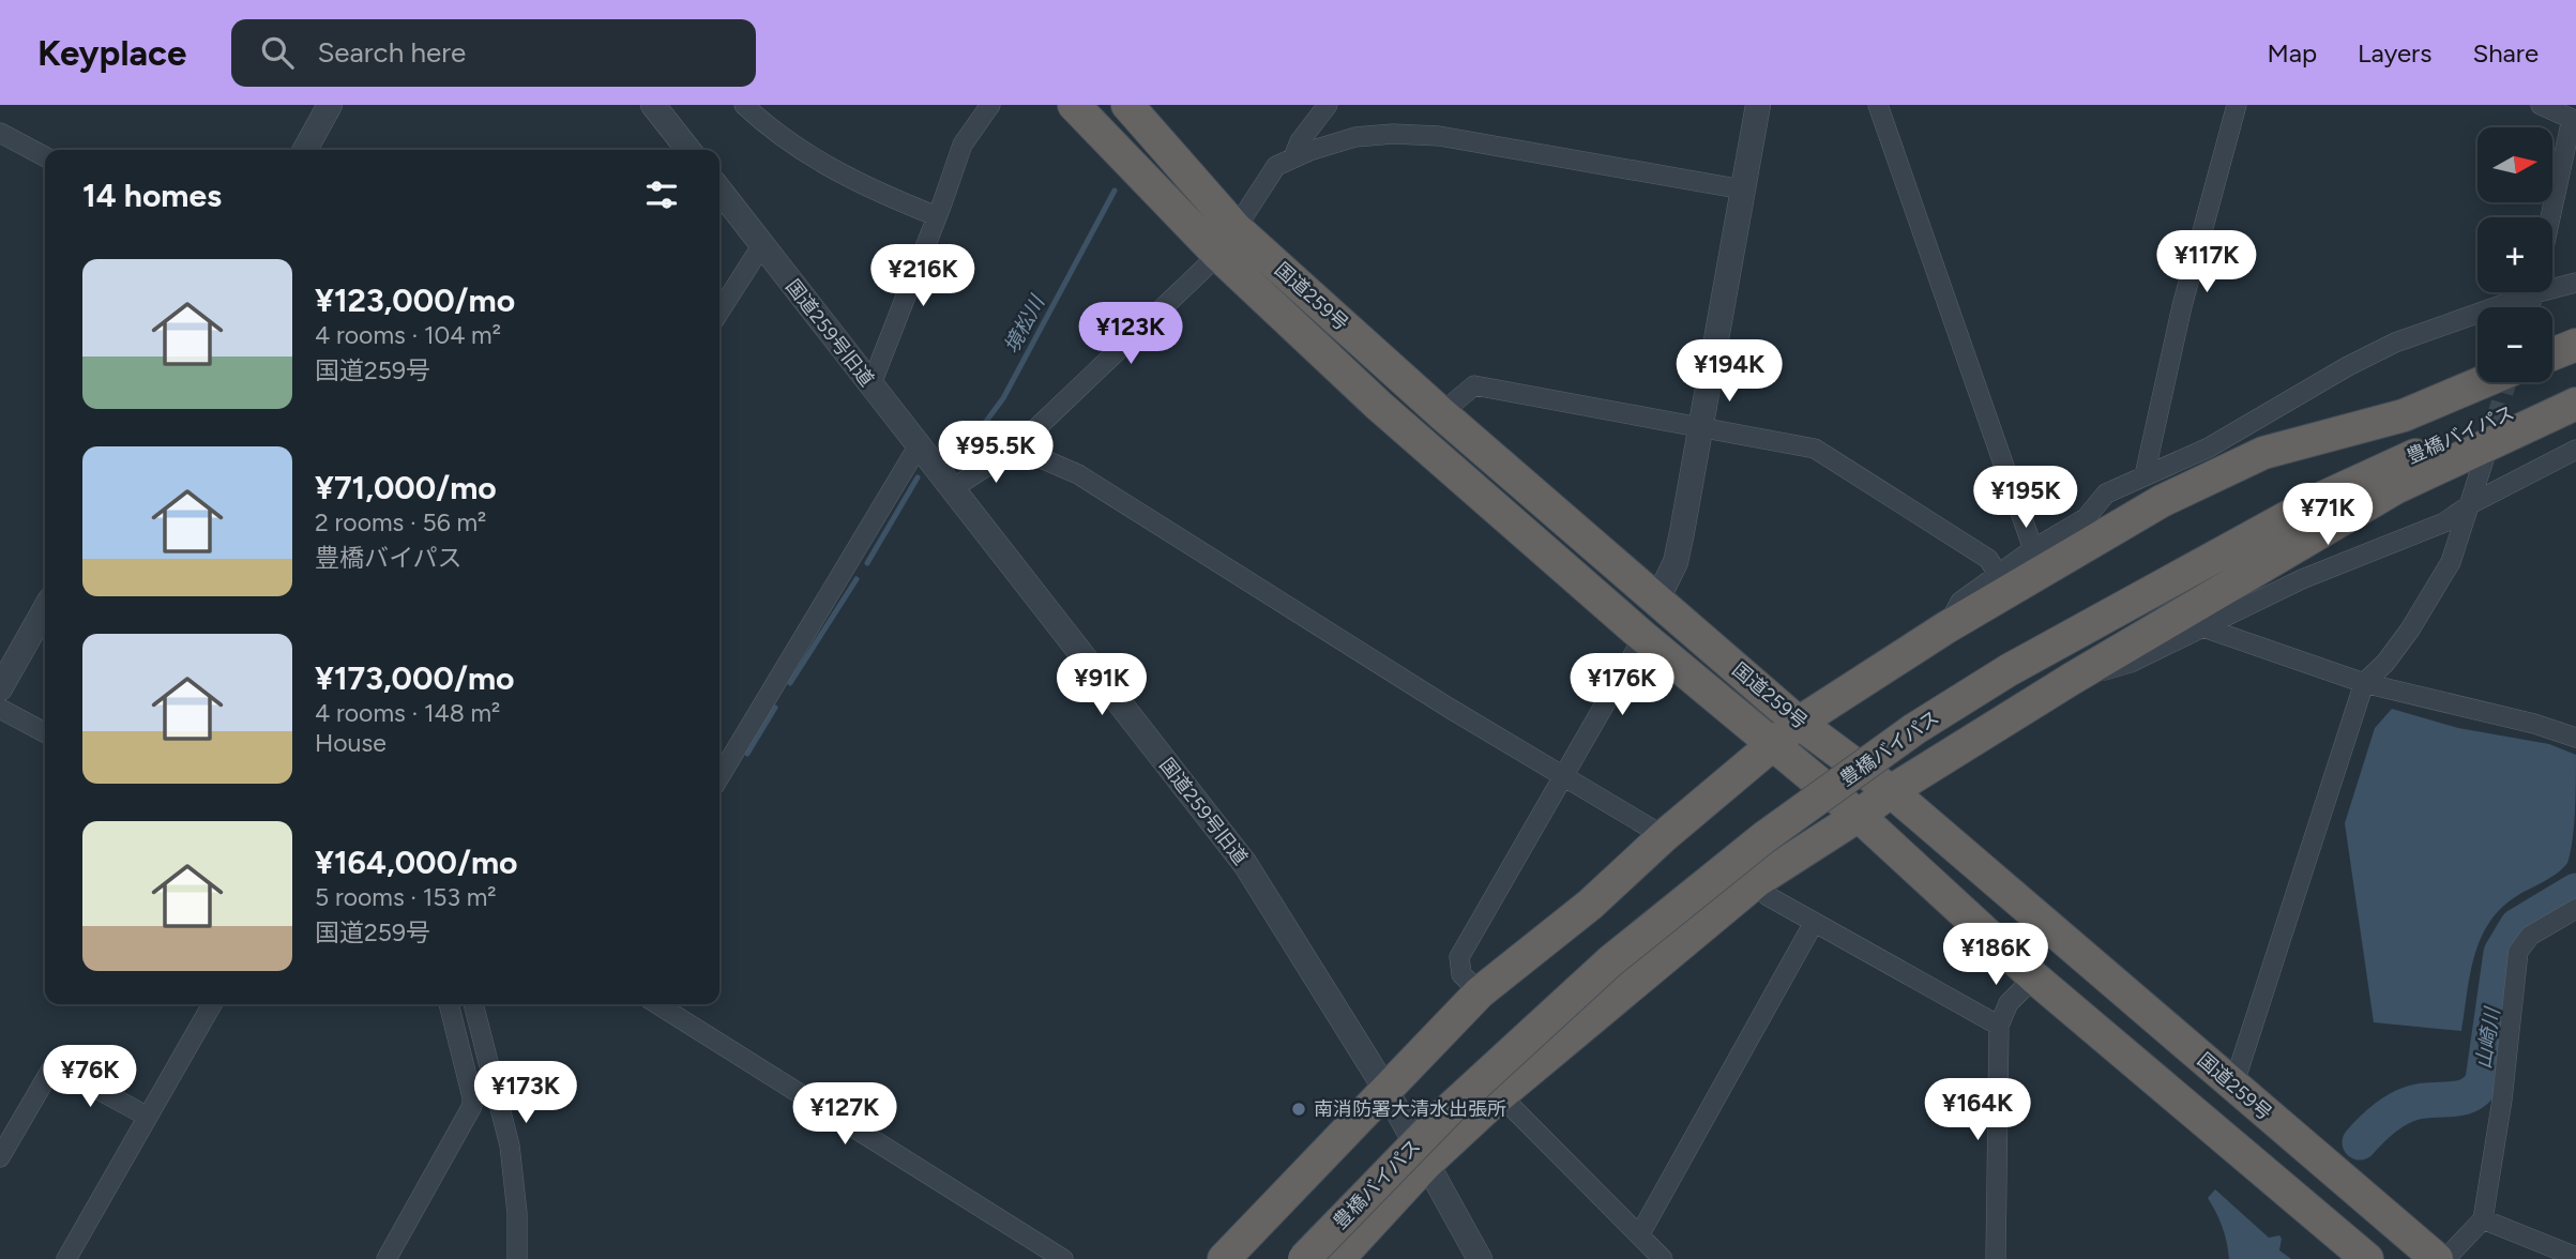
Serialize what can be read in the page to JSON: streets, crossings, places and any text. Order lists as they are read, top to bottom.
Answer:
{
  "streets": {
    "highway": ["国道259号", "豊橋バイパス"],
    "street": ["国道259号旧道"]
  },
  "water": ["境松川", "山崎川"],
  "places": ["南消防署大清水出張所"],
  "north": "right",
  "page": {
    "header": "Keyplace",
    "search": "Search here",
    "nav": ["Map", "Layers", "Share"],
    "map_buttons": ["+", "−"],
    "heading": "14 homes",
    "price": [
      "¥117K",
      "¥216K",
      "¥123K",
      "¥194K",
      "¥95.5K",
      "¥195K",
      "¥71K",
      "¥91K",
      "¥176K",
      "¥186K",
      "¥76K",
      "¥173K",
      "¥164K",
      "¥127K"
    ],
    "list": [
      {
        "name": "¥123,000/mo",
        "note": "4 rooms · 104 m² · 国道259号"
      },
      {
        "name": "¥71,000/mo",
        "note": "2 rooms · 56 m² · 豊橋バイパス"
      },
      {
        "name": "¥173,000/mo",
        "note": "4 rooms · 148 m² · House"
      },
      {
        "name": "¥164,000/mo",
        "note": "5 rooms · 153 m² · 国道259号"
      }
    ]
  }
}
